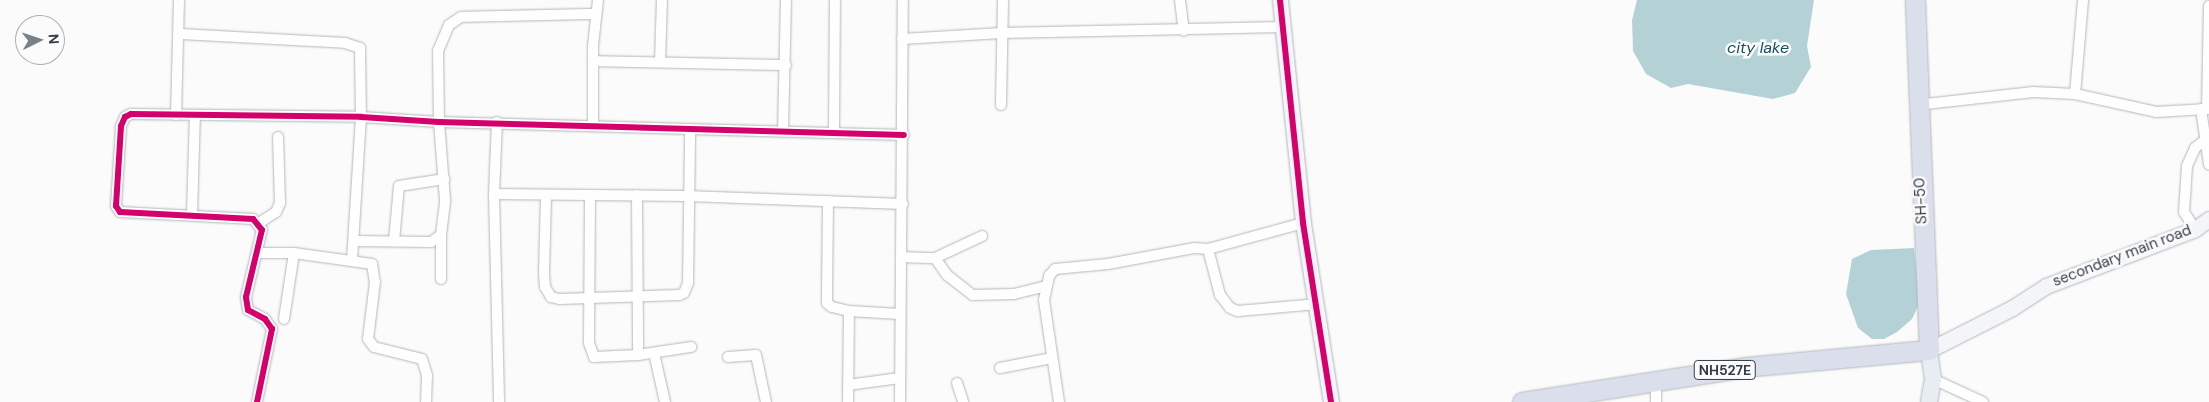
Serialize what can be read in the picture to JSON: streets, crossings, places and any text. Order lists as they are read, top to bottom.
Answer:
{
  "streets": {
    "highway": ["SH-50", "NH527E"],
    "street": ["secondary main road"]
  },
  "crossings": [
    ["SH-50", "secondary main road"],
    ["SH-50", "NH527E"],
    ["secondary main road", "NH527E"]
  ],
  "water": ["city lake"],
  "north": "right"
}
